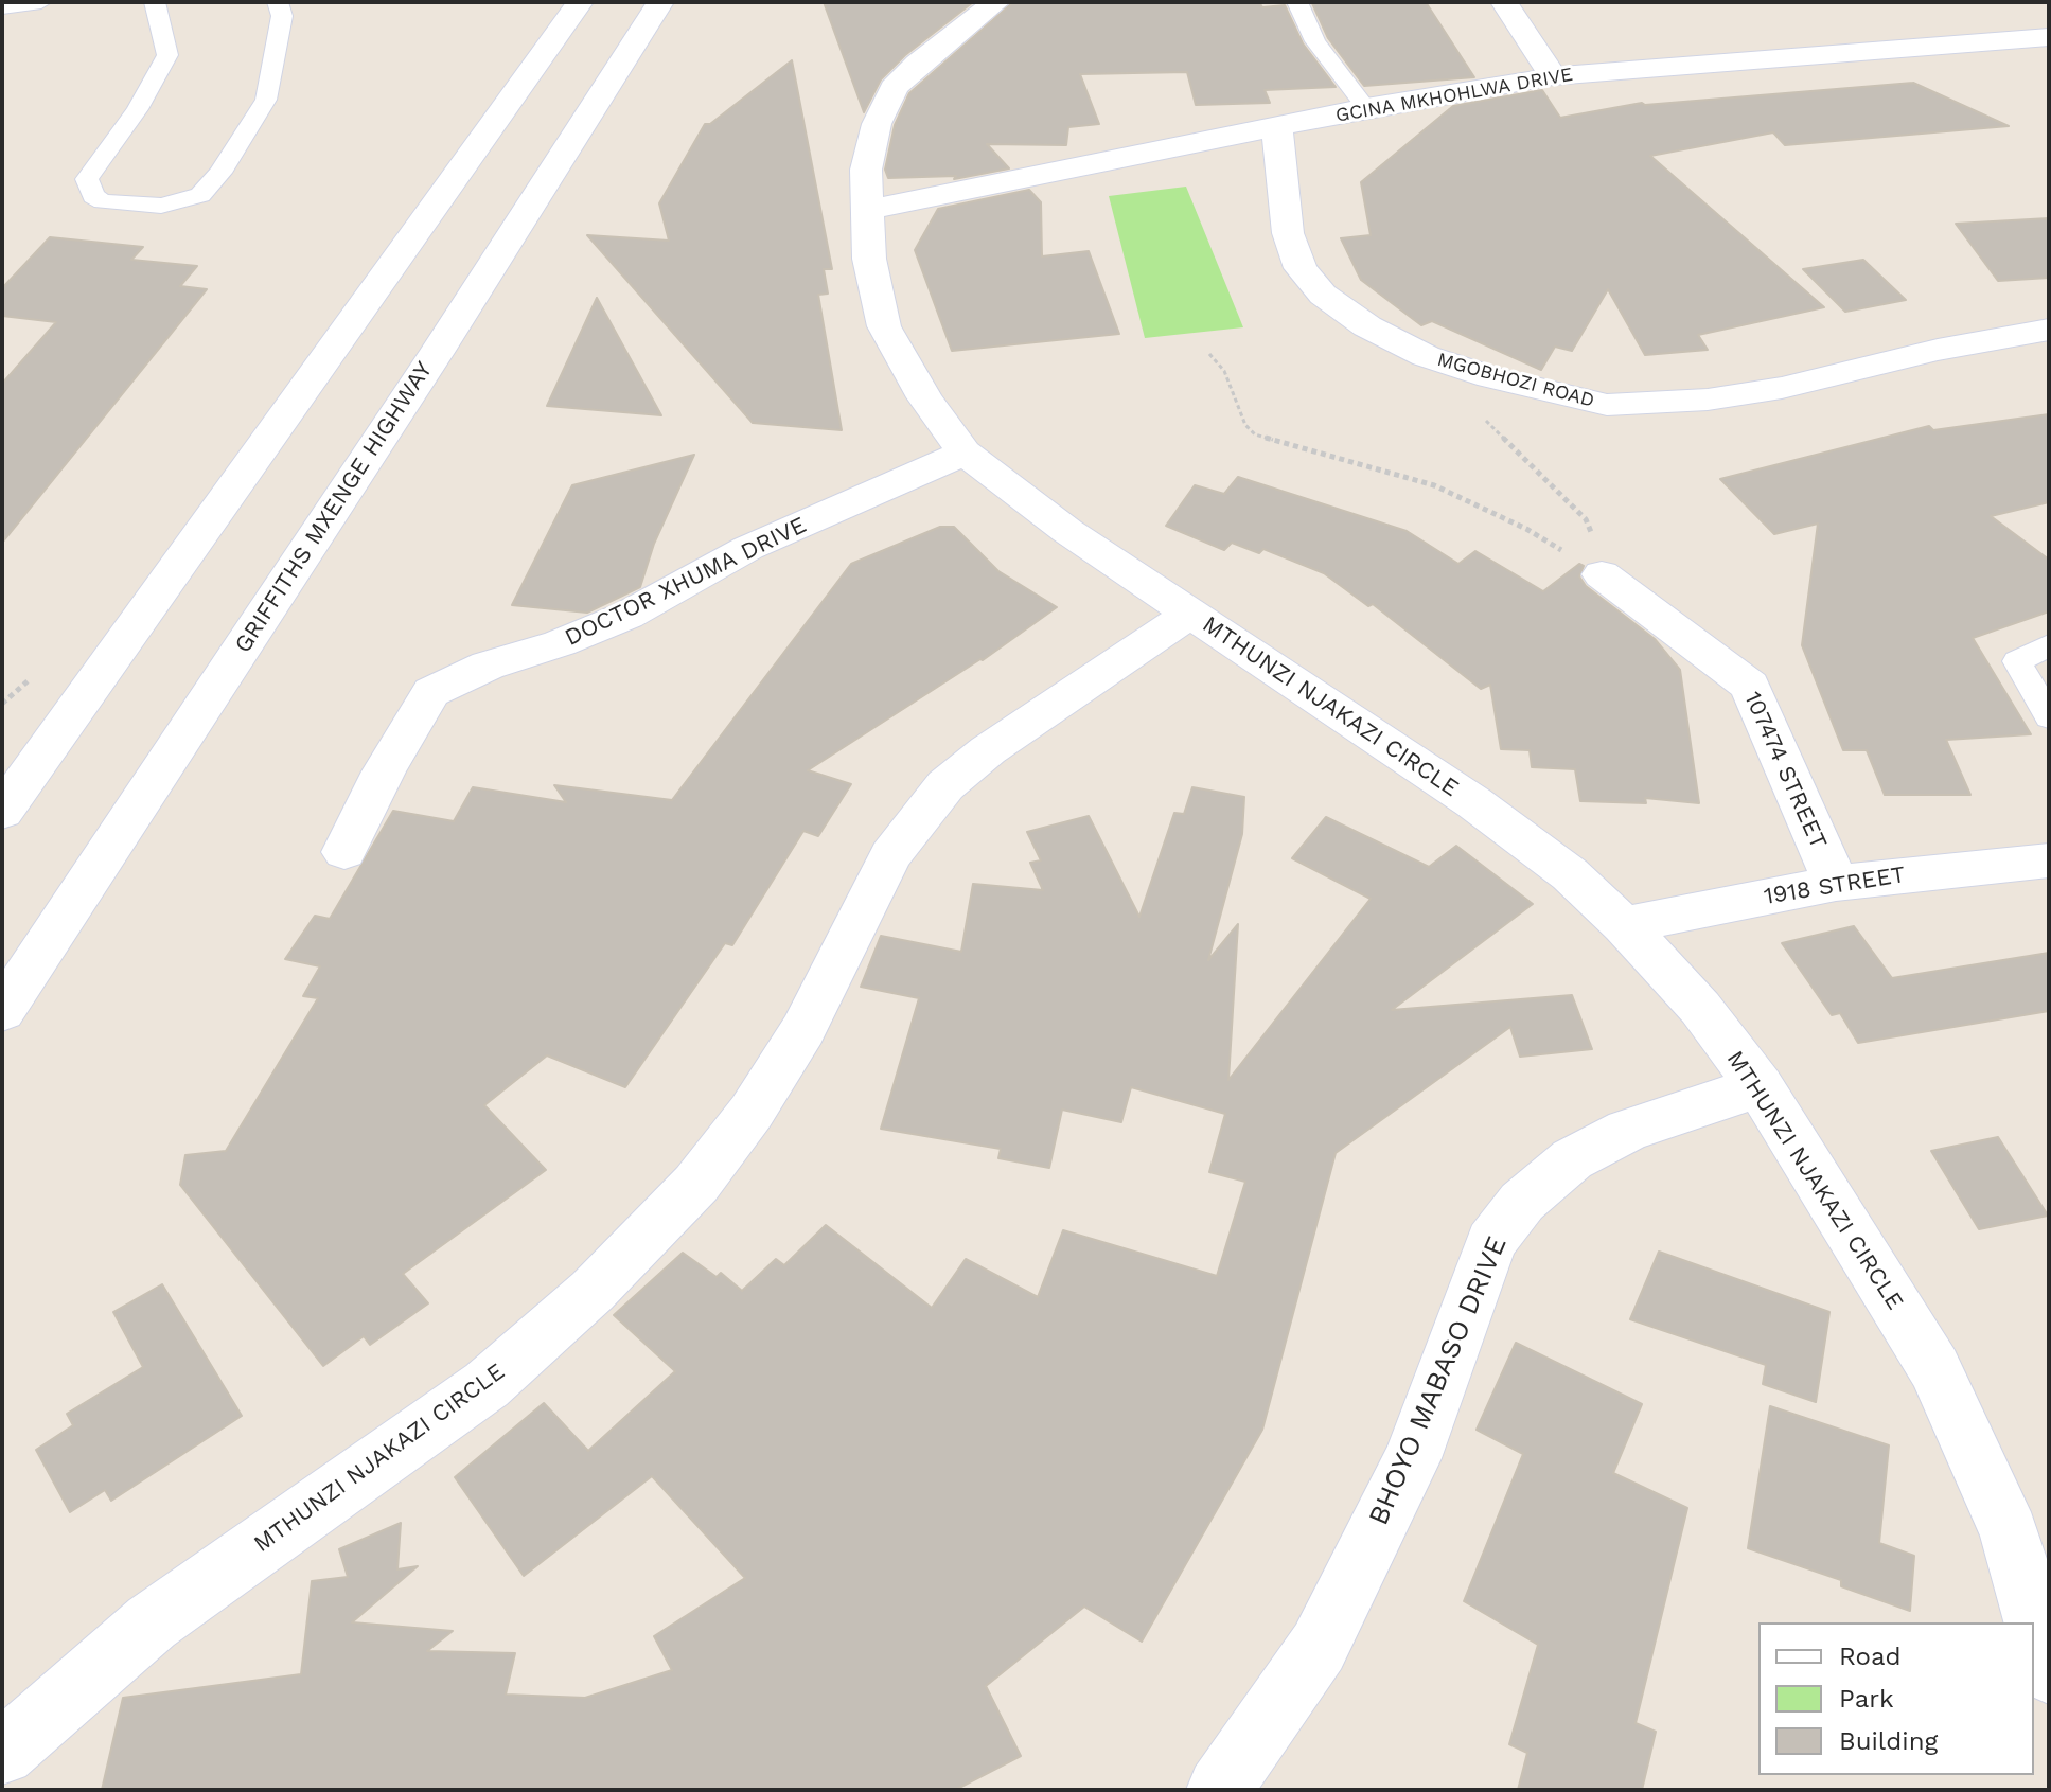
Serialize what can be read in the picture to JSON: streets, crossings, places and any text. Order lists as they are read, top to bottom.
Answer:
{
  "streets": {
    "street": [
      "GCINA MKHOHLWA DRIVE",
      "MGOBHOZI ROAD",
      "GRIFFITHS MXENGE HIGHWAY",
      "DOCTOR XHUMA DRIVE",
      "MTHUNZI NJAKAZI CIRCLE",
      "107474 STREET",
      "1918 STREET",
      "BHOYO MABASO DRIVE"
    ]
  },
  "crossings": [
    ["GCINA MKHOHLWA DRIVE", "MGOBHOZI ROAD"],
    ["GCINA MKHOHLWA DRIVE", "MTHUNZI NJAKAZI CIRCLE"],
    ["DOCTOR XHUMA DRIVE", "MTHUNZI NJAKAZI CIRCLE"],
    ["MTHUNZI NJAKAZI CIRCLE", "1918 STREET"],
    ["MTHUNZI NJAKAZI CIRCLE", "BHOYO MABASO DRIVE"],
    ["107474 STREET", "1918 STREET"]
  ],
  "legend": ["Road", "Park", "Building"]
}
